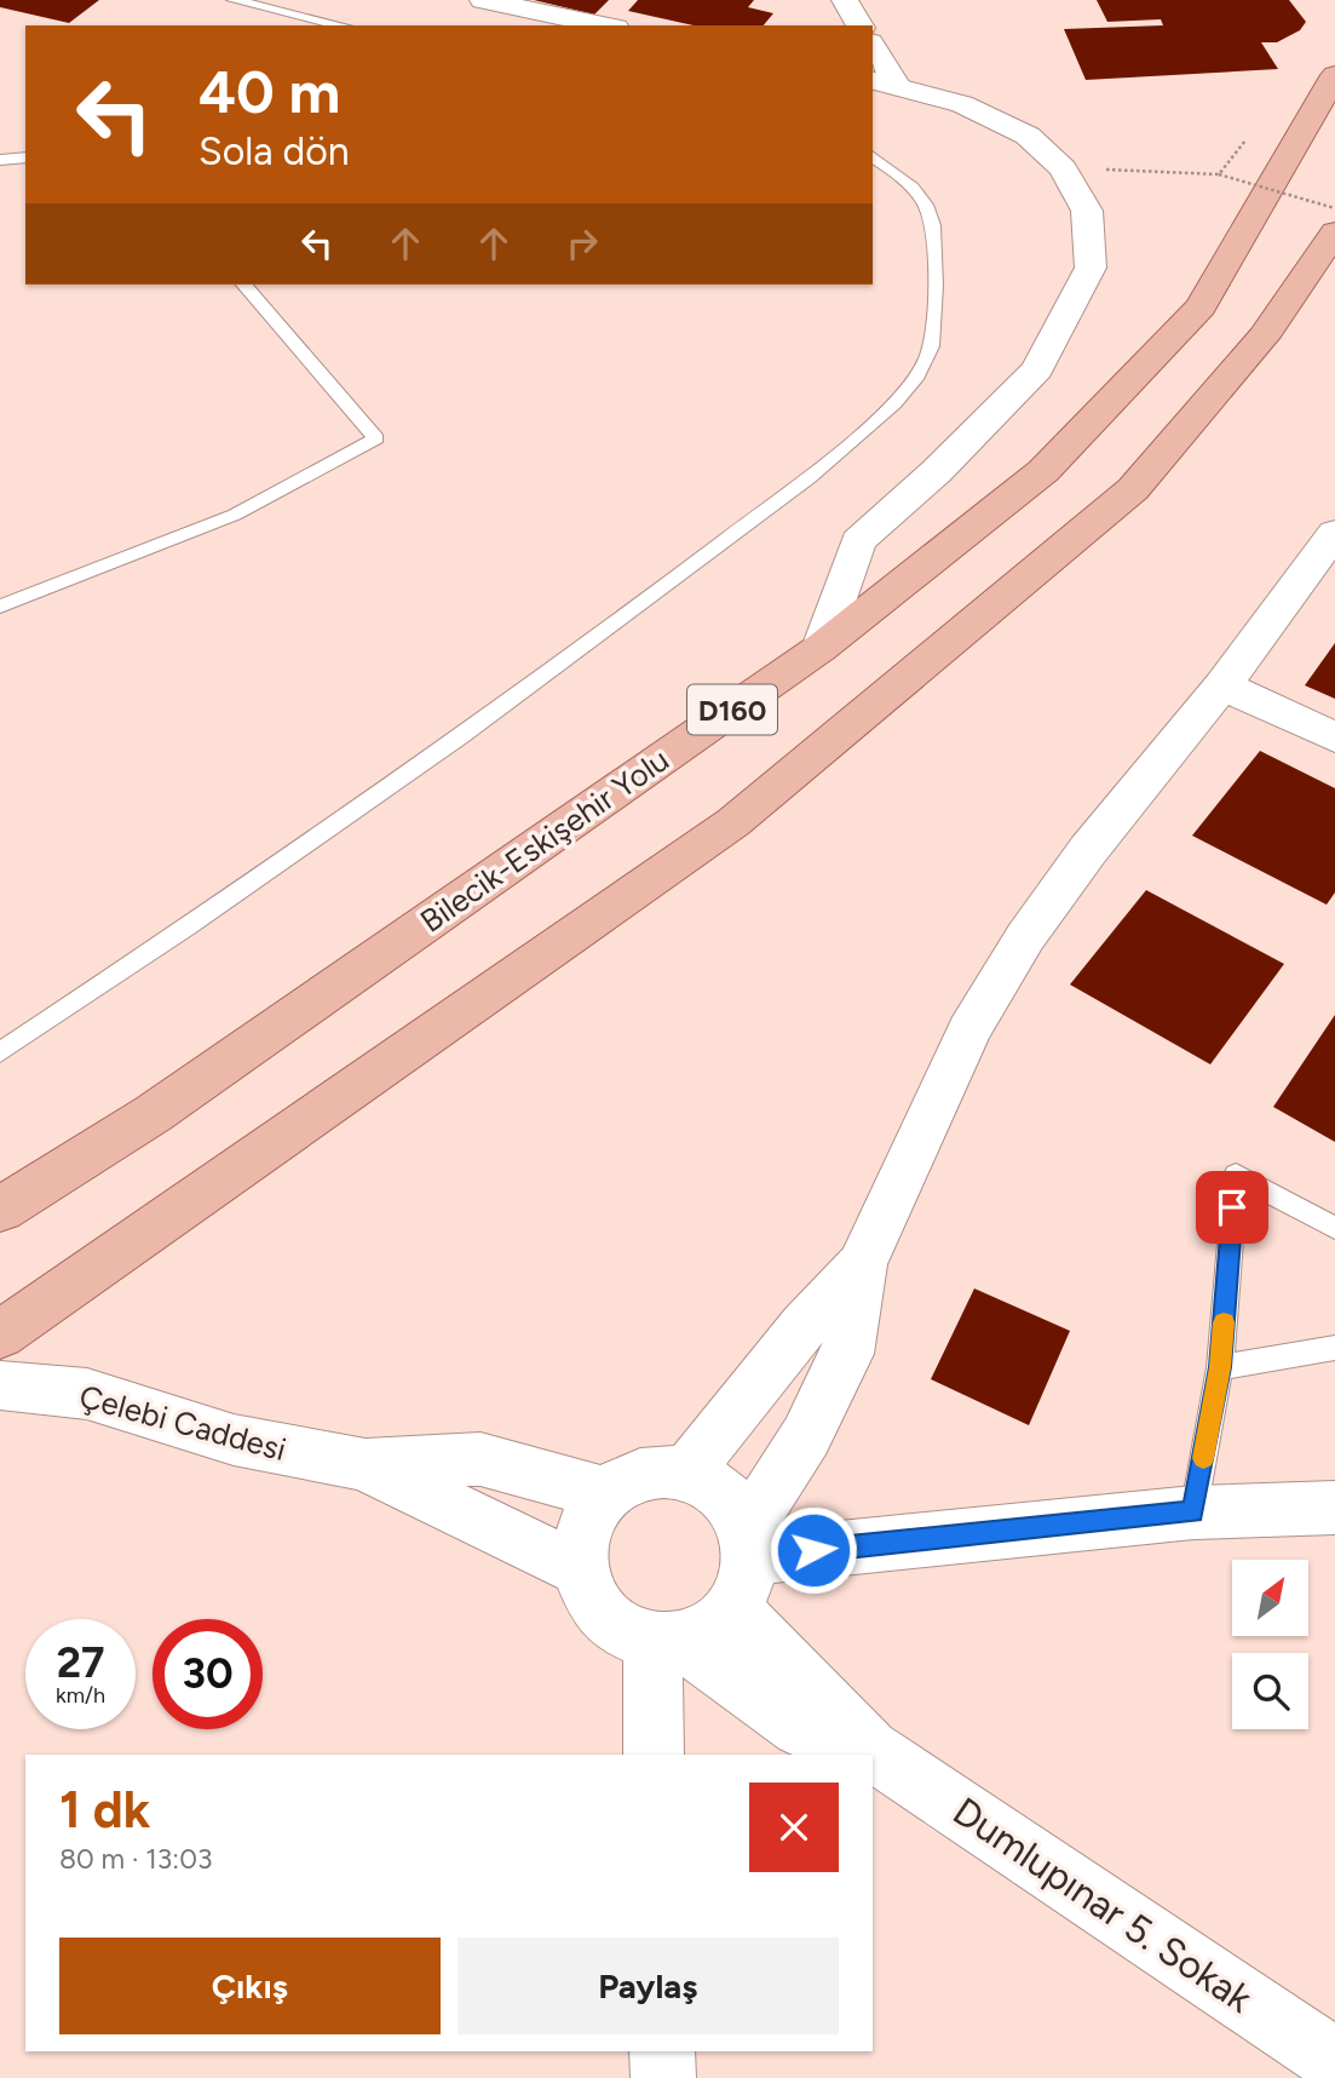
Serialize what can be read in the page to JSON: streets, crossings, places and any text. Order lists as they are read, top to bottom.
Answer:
{
  "streets": {
    "main road": ["D160", "Bilecik-Eskişehir Yolu"],
    "street": ["Çelebi Caddesi", "Dumlupınar 5. Sokak"]
  },
  "crossings": [
    ["Çelebi Caddesi", "Dumlupınar 5. Sokak"]
  ],
  "north": "top right",
  "page": {
    "turn": ["40 m", "Sola dön"],
    "speed": "27 km/h",
    "limit": "30",
    "heading": ["1 dk", "80 m · 13:03"],
    "buttons": ["Çıkış", "Paylaş"]
  }
}
